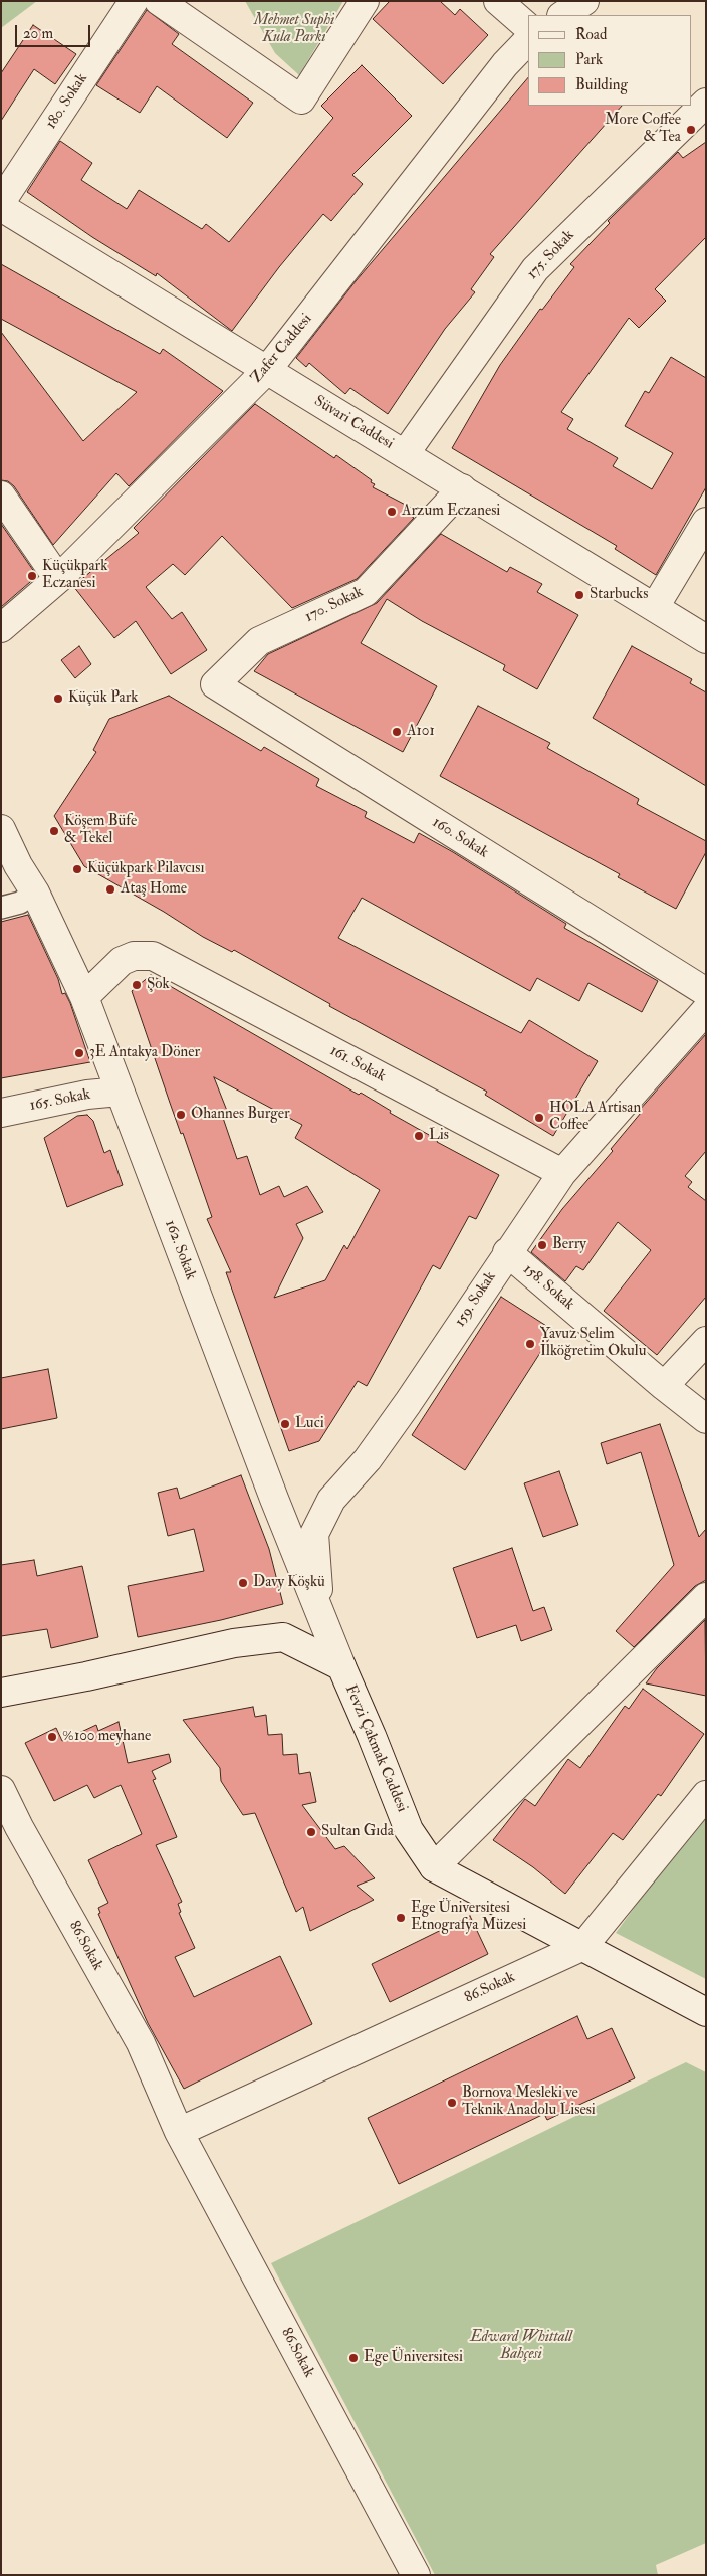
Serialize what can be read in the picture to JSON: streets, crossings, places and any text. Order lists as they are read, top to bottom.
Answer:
{
  "streets": {
    "street": [
      "180. Sokak",
      "175. Sokak",
      "Zafer Caddesi",
      "Süvari Caddesi",
      "170. Sokak",
      "160. Sokak",
      "161. Sokak",
      "165. Sokak",
      "162. Sokak",
      "158. Sokak",
      "159. Sokak",
      "Fevzi Çakmak Caddesi",
      "86.Sokak"
    ]
  },
  "crossings": [
    ["175. Sokak", "Süvari Caddesi"],
    ["Zafer Caddesi", "Süvari Caddesi"],
    ["Süvari Caddesi", "170. Sokak"],
    ["170. Sokak", "160. Sokak"],
    ["161. Sokak", "162. Sokak"],
    ["161. Sokak", "159. Sokak"],
    ["165. Sokak", "162. Sokak"],
    ["162. Sokak", "159. Sokak"],
    ["162. Sokak", "Fevzi Çakmak Caddesi"],
    ["158. Sokak", "159. Sokak"],
    ["Fevzi Çakmak Caddesi", "86.Sokak"]
  ],
  "parks": ["Mehmet Suphi Kula Parkı", "Edward Whittall Bahçesi"],
  "places": [
    "More Coffee & Tea",
    "Arzum Eczanesi",
    "Küçükpark Eczanesi",
    "Starbucks",
    "Küçük Park",
    "A101",
    "Köşem Büfe & Tekel",
    "Küçükpark Pilavcısı",
    "Ataş Home",
    "Şok",
    "3E Antakya Döner",
    "Ohannes Burger",
    "HOLA Artisan Coffee",
    "Lis",
    "Berry",
    "Yavuz Selim İlköğretim Okulu",
    "Luci",
    "Davy Köşkü",
    "%100 meyhane",
    "Sultan Gıda",
    "Ege Üniversitesi Etnografya Müzesi",
    "Bornova Mesleki ve Teknik Anadolu Lisesi",
    "Ege Üniversitesi"
  ],
  "legend": ["Road", "Park", "Building"],
  "scale_bar": "20 m"
}
